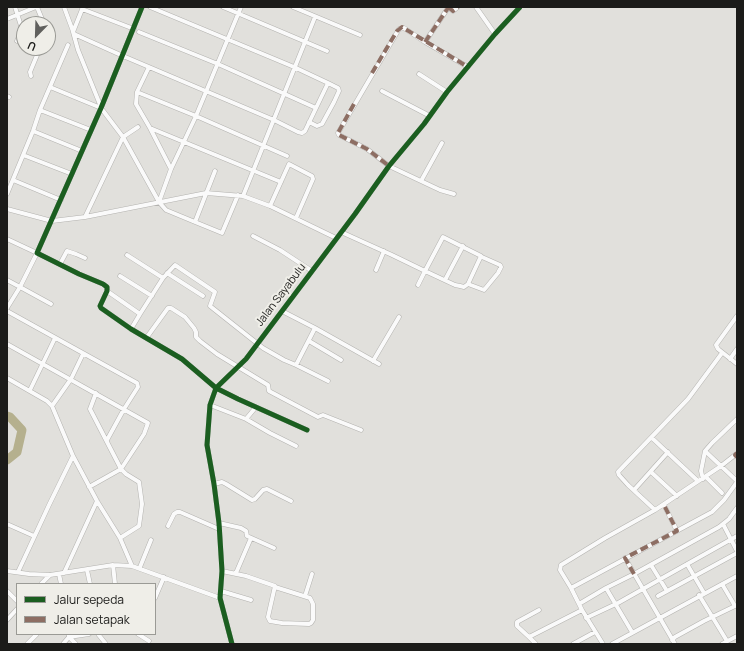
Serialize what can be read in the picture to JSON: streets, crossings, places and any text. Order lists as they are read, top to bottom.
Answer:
{
  "streets": {
    "street": ["Jalan Sayabulu"]
  },
  "legend": ["Jalur sepeda", "Jalan setapak"],
  "north": "bottom left"
}
